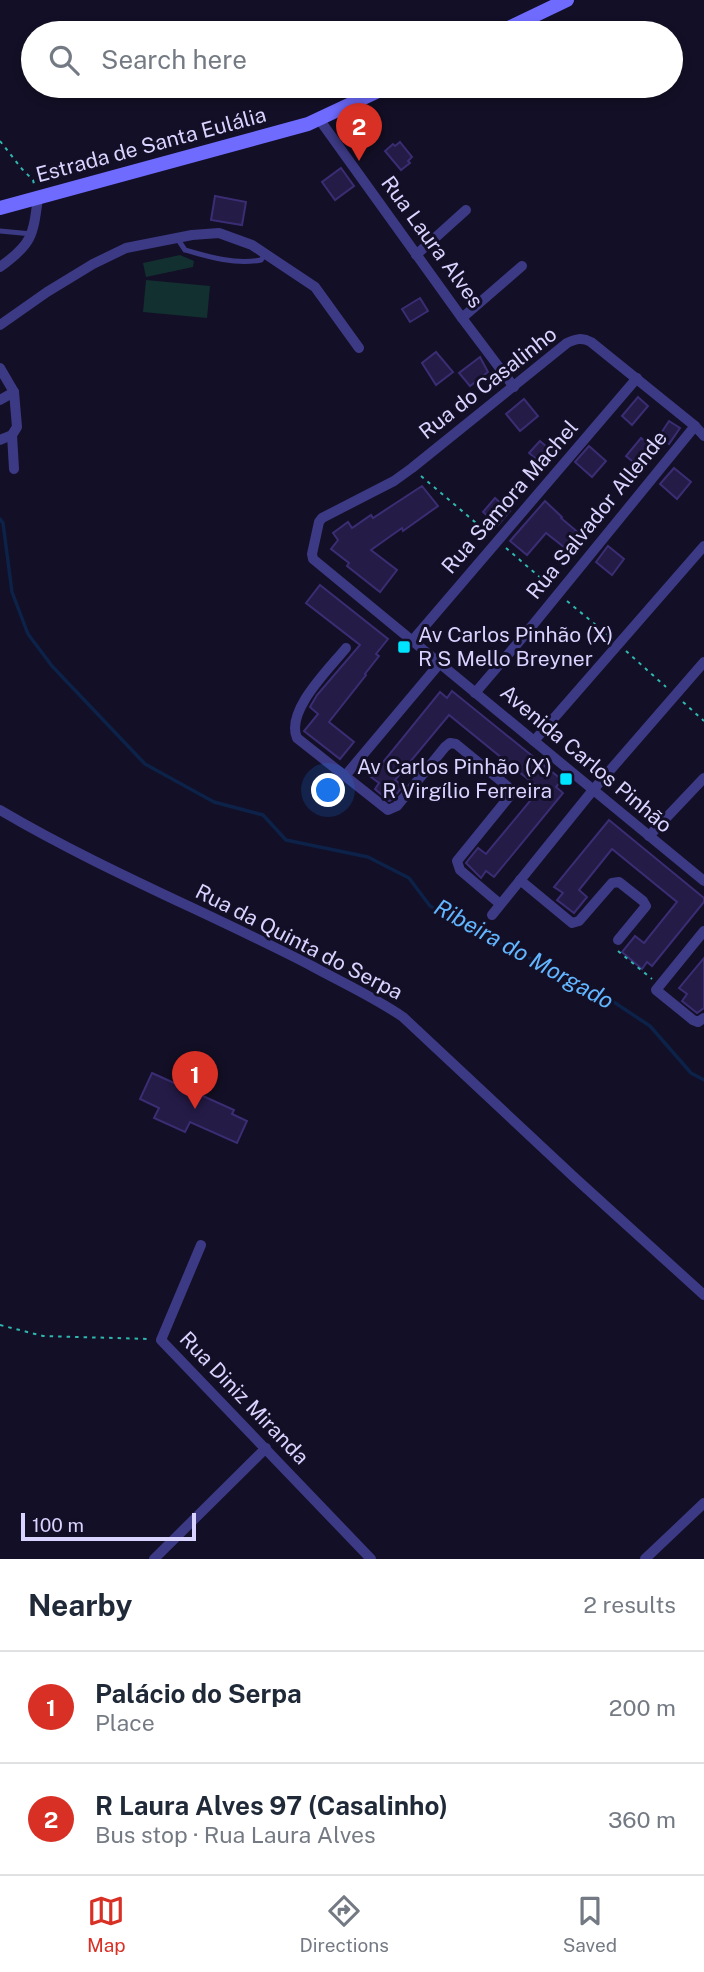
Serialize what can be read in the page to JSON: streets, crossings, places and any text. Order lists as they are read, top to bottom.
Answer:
{
  "streets": {
    "street": [
      "Estrada de Santa Eulália",
      "Rua Laura Alves",
      "Rua do Casalinho",
      "Rua Samora Machel",
      "Rua Salvador Allende",
      "Avenida Carlos Pinhão",
      "Rua da Quinta do Serpa",
      "Rua Diniz Miranda"
    ]
  },
  "crossings": [
    ["Estrada de Santa Eulália", "Rua Laura Alves"],
    ["Rua Laura Alves", "Rua do Casalinho"],
    ["Rua do Casalinho", "Rua Samora Machel"],
    ["Rua do Casalinho", "Rua Salvador Allende"],
    ["Rua do Casalinho", "Avenida Carlos Pinhão"],
    ["Rua Samora Machel", "Avenida Carlos Pinhão"],
    ["Rua Salvador Allende", "Avenida Carlos Pinhão"]
  ],
  "water": ["Ribeira do Morgado"],
  "places": {
    "transit": ["Av Carlos Pinhão (X) R S Mello Breyner", "Av Carlos Pinhão (X) R Virgílio Ferreira"]
  },
  "scale_bar": "100 m",
  "page": {
    "search": "Search here",
    "pins": ["2", "1"],
    "scale": "100 m",
    "heading": ["Nearby", "2 results"],
    "list": [
      {
        "mark": "1",
        "name": "Palácio do Serpa",
        "note": "Place",
        "value": "200 m"
      },
      {
        "mark": "2",
        "name": "R Laura Alves 97 (Casalinho)",
        "note": "Bus stop · Rua Laura Alves",
        "value": "360 m"
      }
    ],
    "nav": ["Map", "Directions", "Saved"]
  }
}
